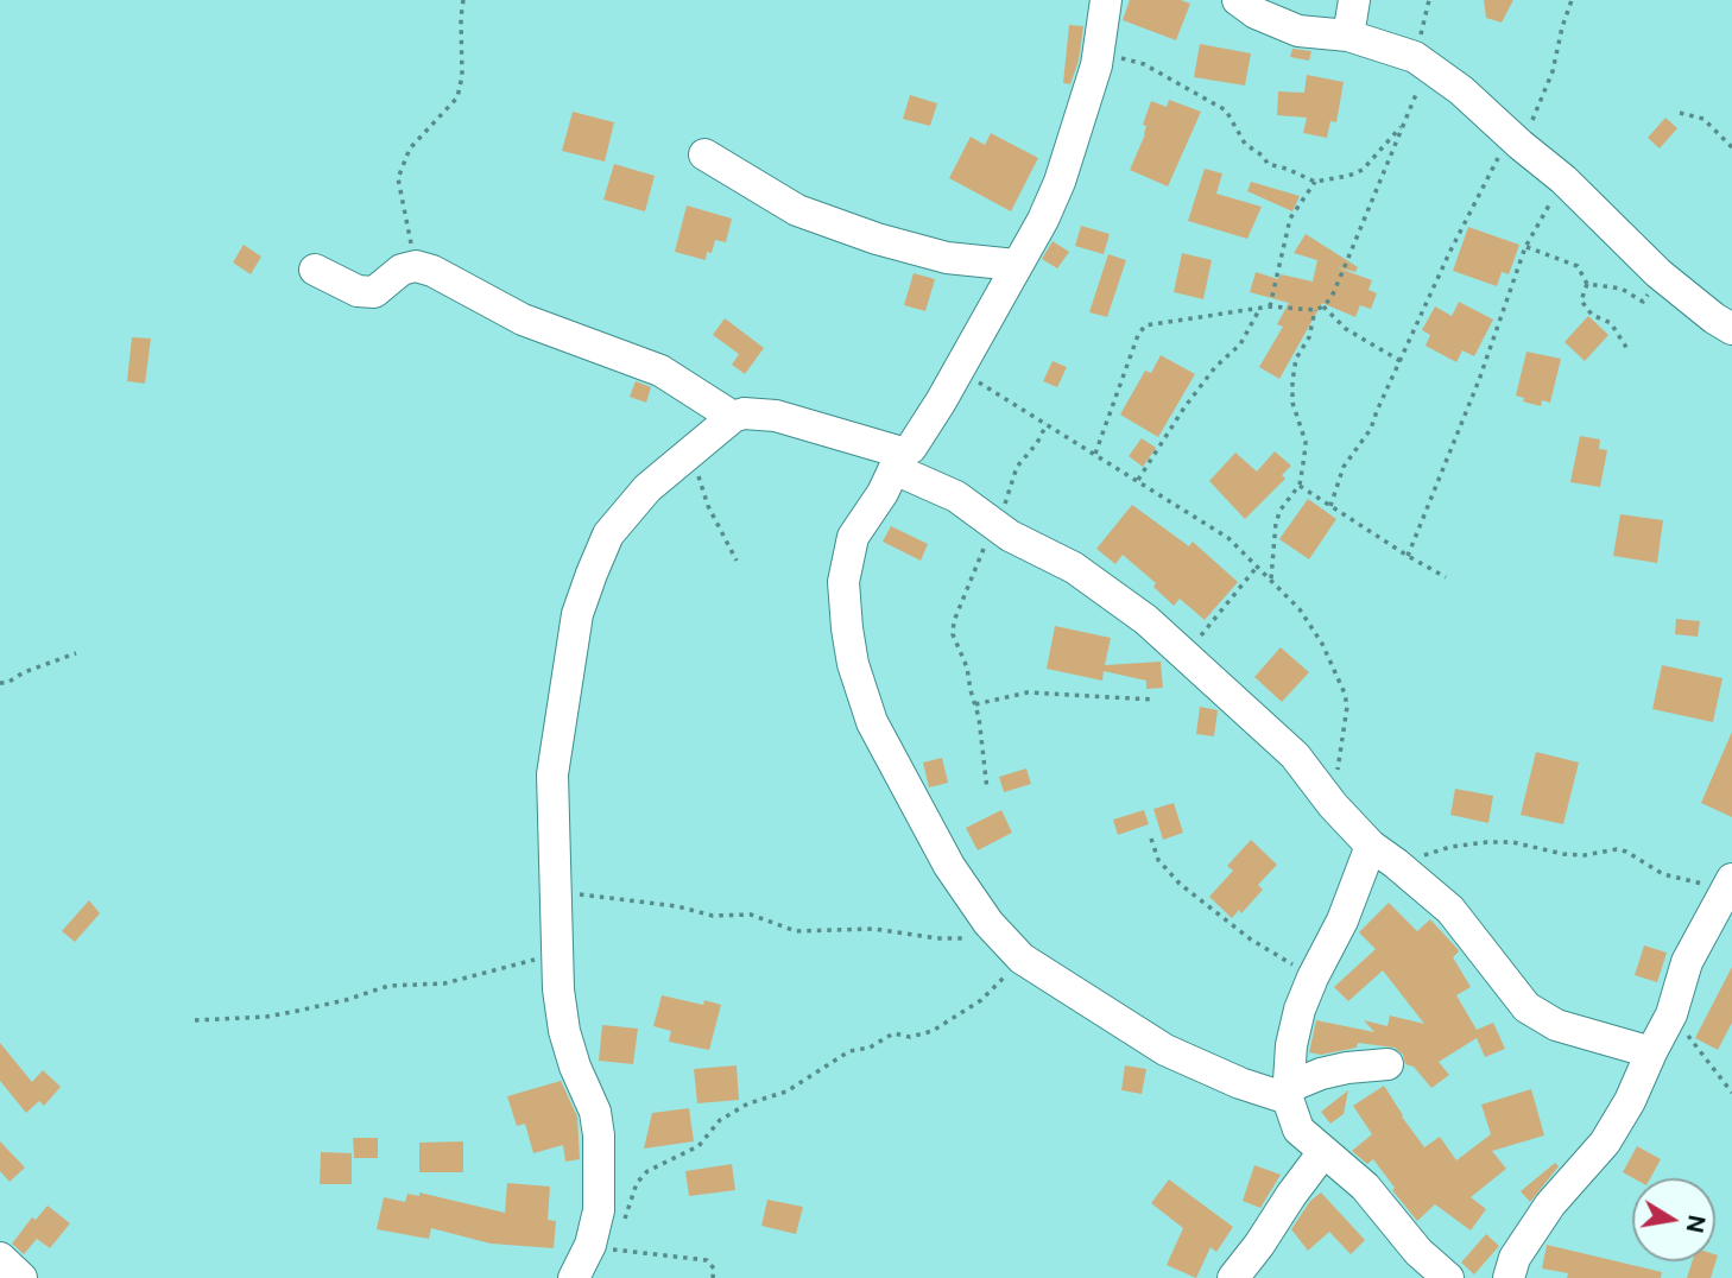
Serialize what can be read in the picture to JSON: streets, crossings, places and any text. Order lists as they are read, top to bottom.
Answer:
{
  "north": "right"
}
